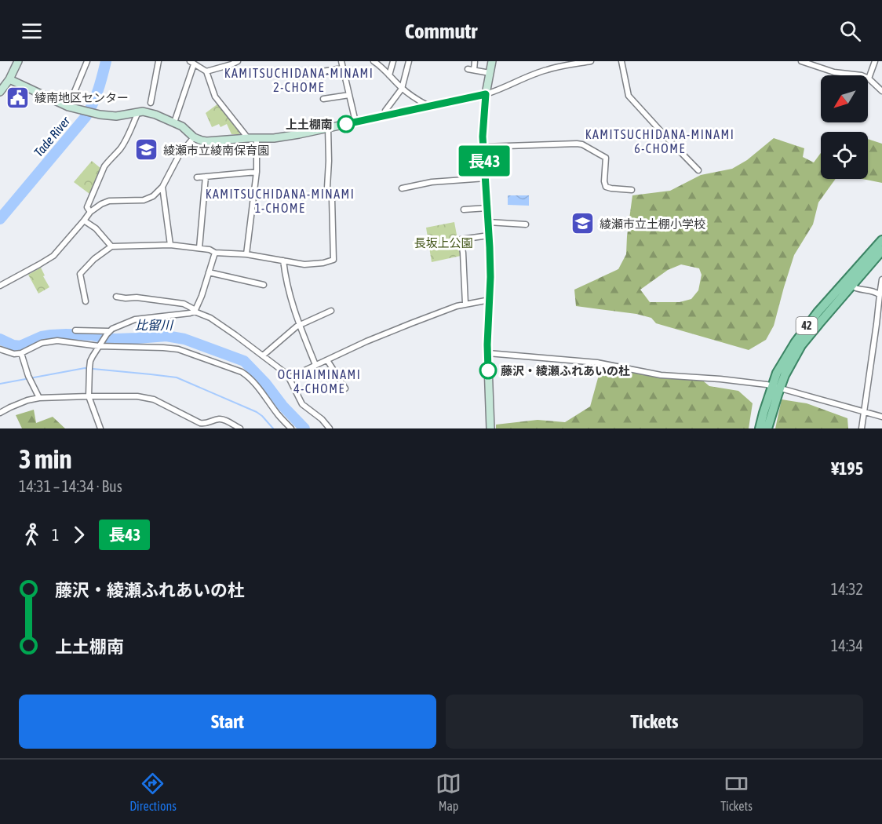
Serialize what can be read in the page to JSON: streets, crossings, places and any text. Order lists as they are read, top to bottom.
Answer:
{
  "streets": {
    "main road": ["42"]
  },
  "districts": [
    "KAMITSUCHIDANA-MINAMI 2-CHOME",
    "KAMITSUCHIDANA-MINAMI 6-CHOME",
    "KAMITSUCHIDANA-MINAMI 1-CHOME",
    "OCHIAIMINAMI 4-CHOME"
  ],
  "water": ["Tade River", "比留川"],
  "parks": ["長坂上公園"],
  "places": {
    "public building": ["綾南地区センター"],
    "other": ["上土棚南", "藤沢・綾瀬ふれあいの杜"],
    "school or university": ["綾瀬市立綾南保育園", "綾瀬市立土棚小学校"]
  },
  "lines": ["bus line 長43"],
  "north": "bottom left",
  "page": {
    "header": "Commutr",
    "on_map": "長43",
    "heading": ["3 min", "14:31 – 14:34 · Bus", "¥195"],
    "legs": ["1", "長43"],
    "list": [
      {
        "name": "藤沢・綾瀬ふれあいの杜",
        "value": "14:32"
      },
      {
        "name": "上土棚南",
        "value": "14:34"
      }
    ],
    "buttons": ["Start", "Tickets"],
    "tabs": ["Directions", "Map", "Tickets"]
  }
}
